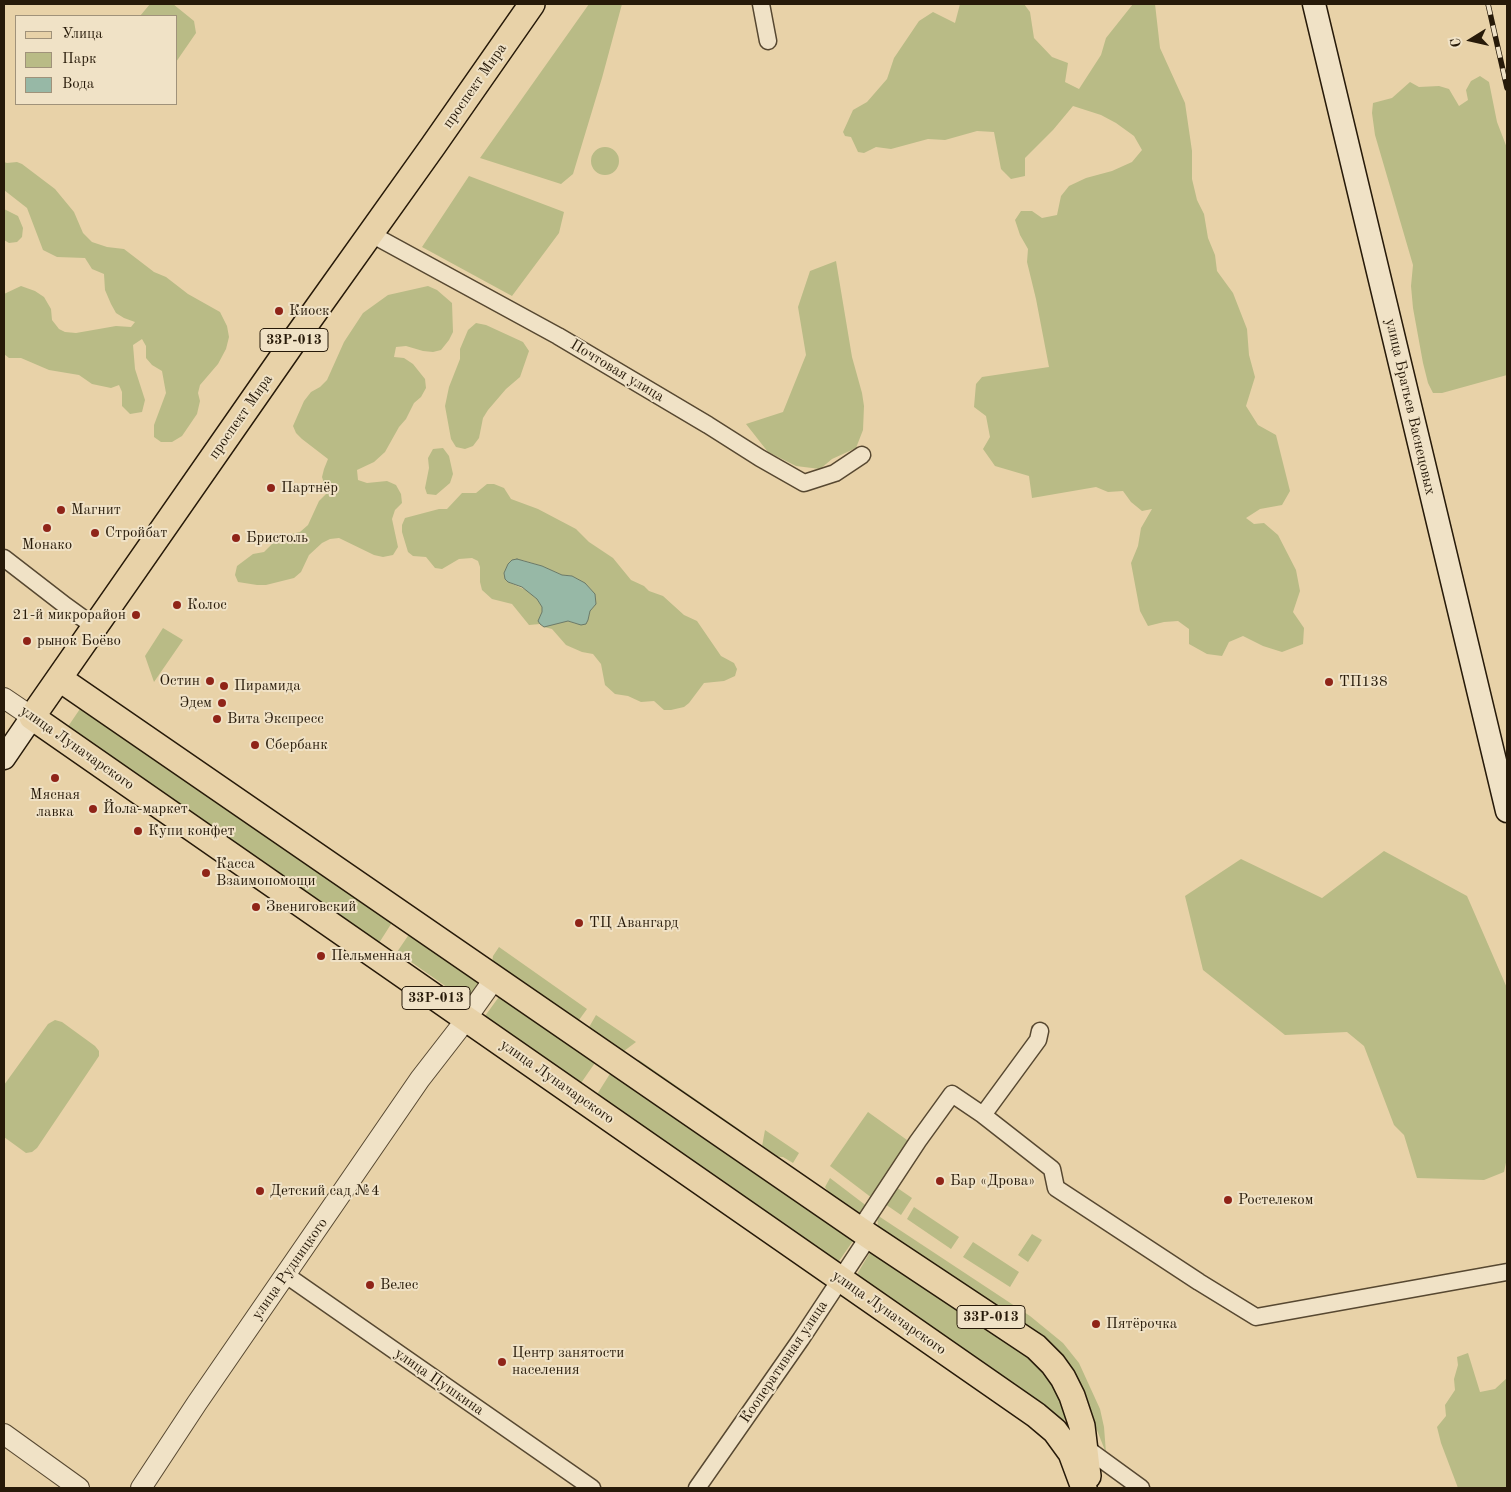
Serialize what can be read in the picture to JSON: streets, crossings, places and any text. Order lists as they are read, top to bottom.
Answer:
{
  "streets": {
    "main road": [
      "проспект Мира",
      "33Р-013",
      "улица Братьев Васнецовых",
      "улица Луначарского"
    ],
    "street": [
      "Почтовая улица",
      "улица Рудницкого",
      "Кооперативная улица",
      "улица Пушкина"
    ]
  },
  "crossings": [
    ["проспект Мира", "33Р-013"],
    ["проспект Мира", "Почтовая улица"],
    ["проспект Мира", "улица Луначарского"],
    ["33Р-013", "улица Рудницкого"],
    ["33Р-013", "Кооперативная улица"],
    ["улица Луначарского", "улица Рудницкого"],
    ["улица Луначарского", "Кооперативная улица"],
    ["улица Рудницкого", "улица Пушкина"]
  ],
  "places": [
    "Киоск",
    "Партнёр",
    "Магнит",
    "Монако",
    "Стройбат",
    "Бристоль",
    "Колос",
    "21-й микрорайон",
    "рынок Боёво",
    "Остин",
    "ТП138",
    "Пирамида",
    "Эдем",
    "Вита Экспресс",
    "Сбербанк",
    "Мясная лавка",
    "Йола-маркет",
    "Купи конфет",
    "Касса Взаимопомощи",
    "Звениговский",
    "ТЦ Авангард",
    "Пельменная",
    "Бар «Дрова»",
    "Детский сад №4",
    "Ростелеком",
    "Велес",
    "Пятёрочка",
    "Центр занятости населения"
  ],
  "legend": ["Улица", "Парк", "Вода"],
  "north": "left"
}
